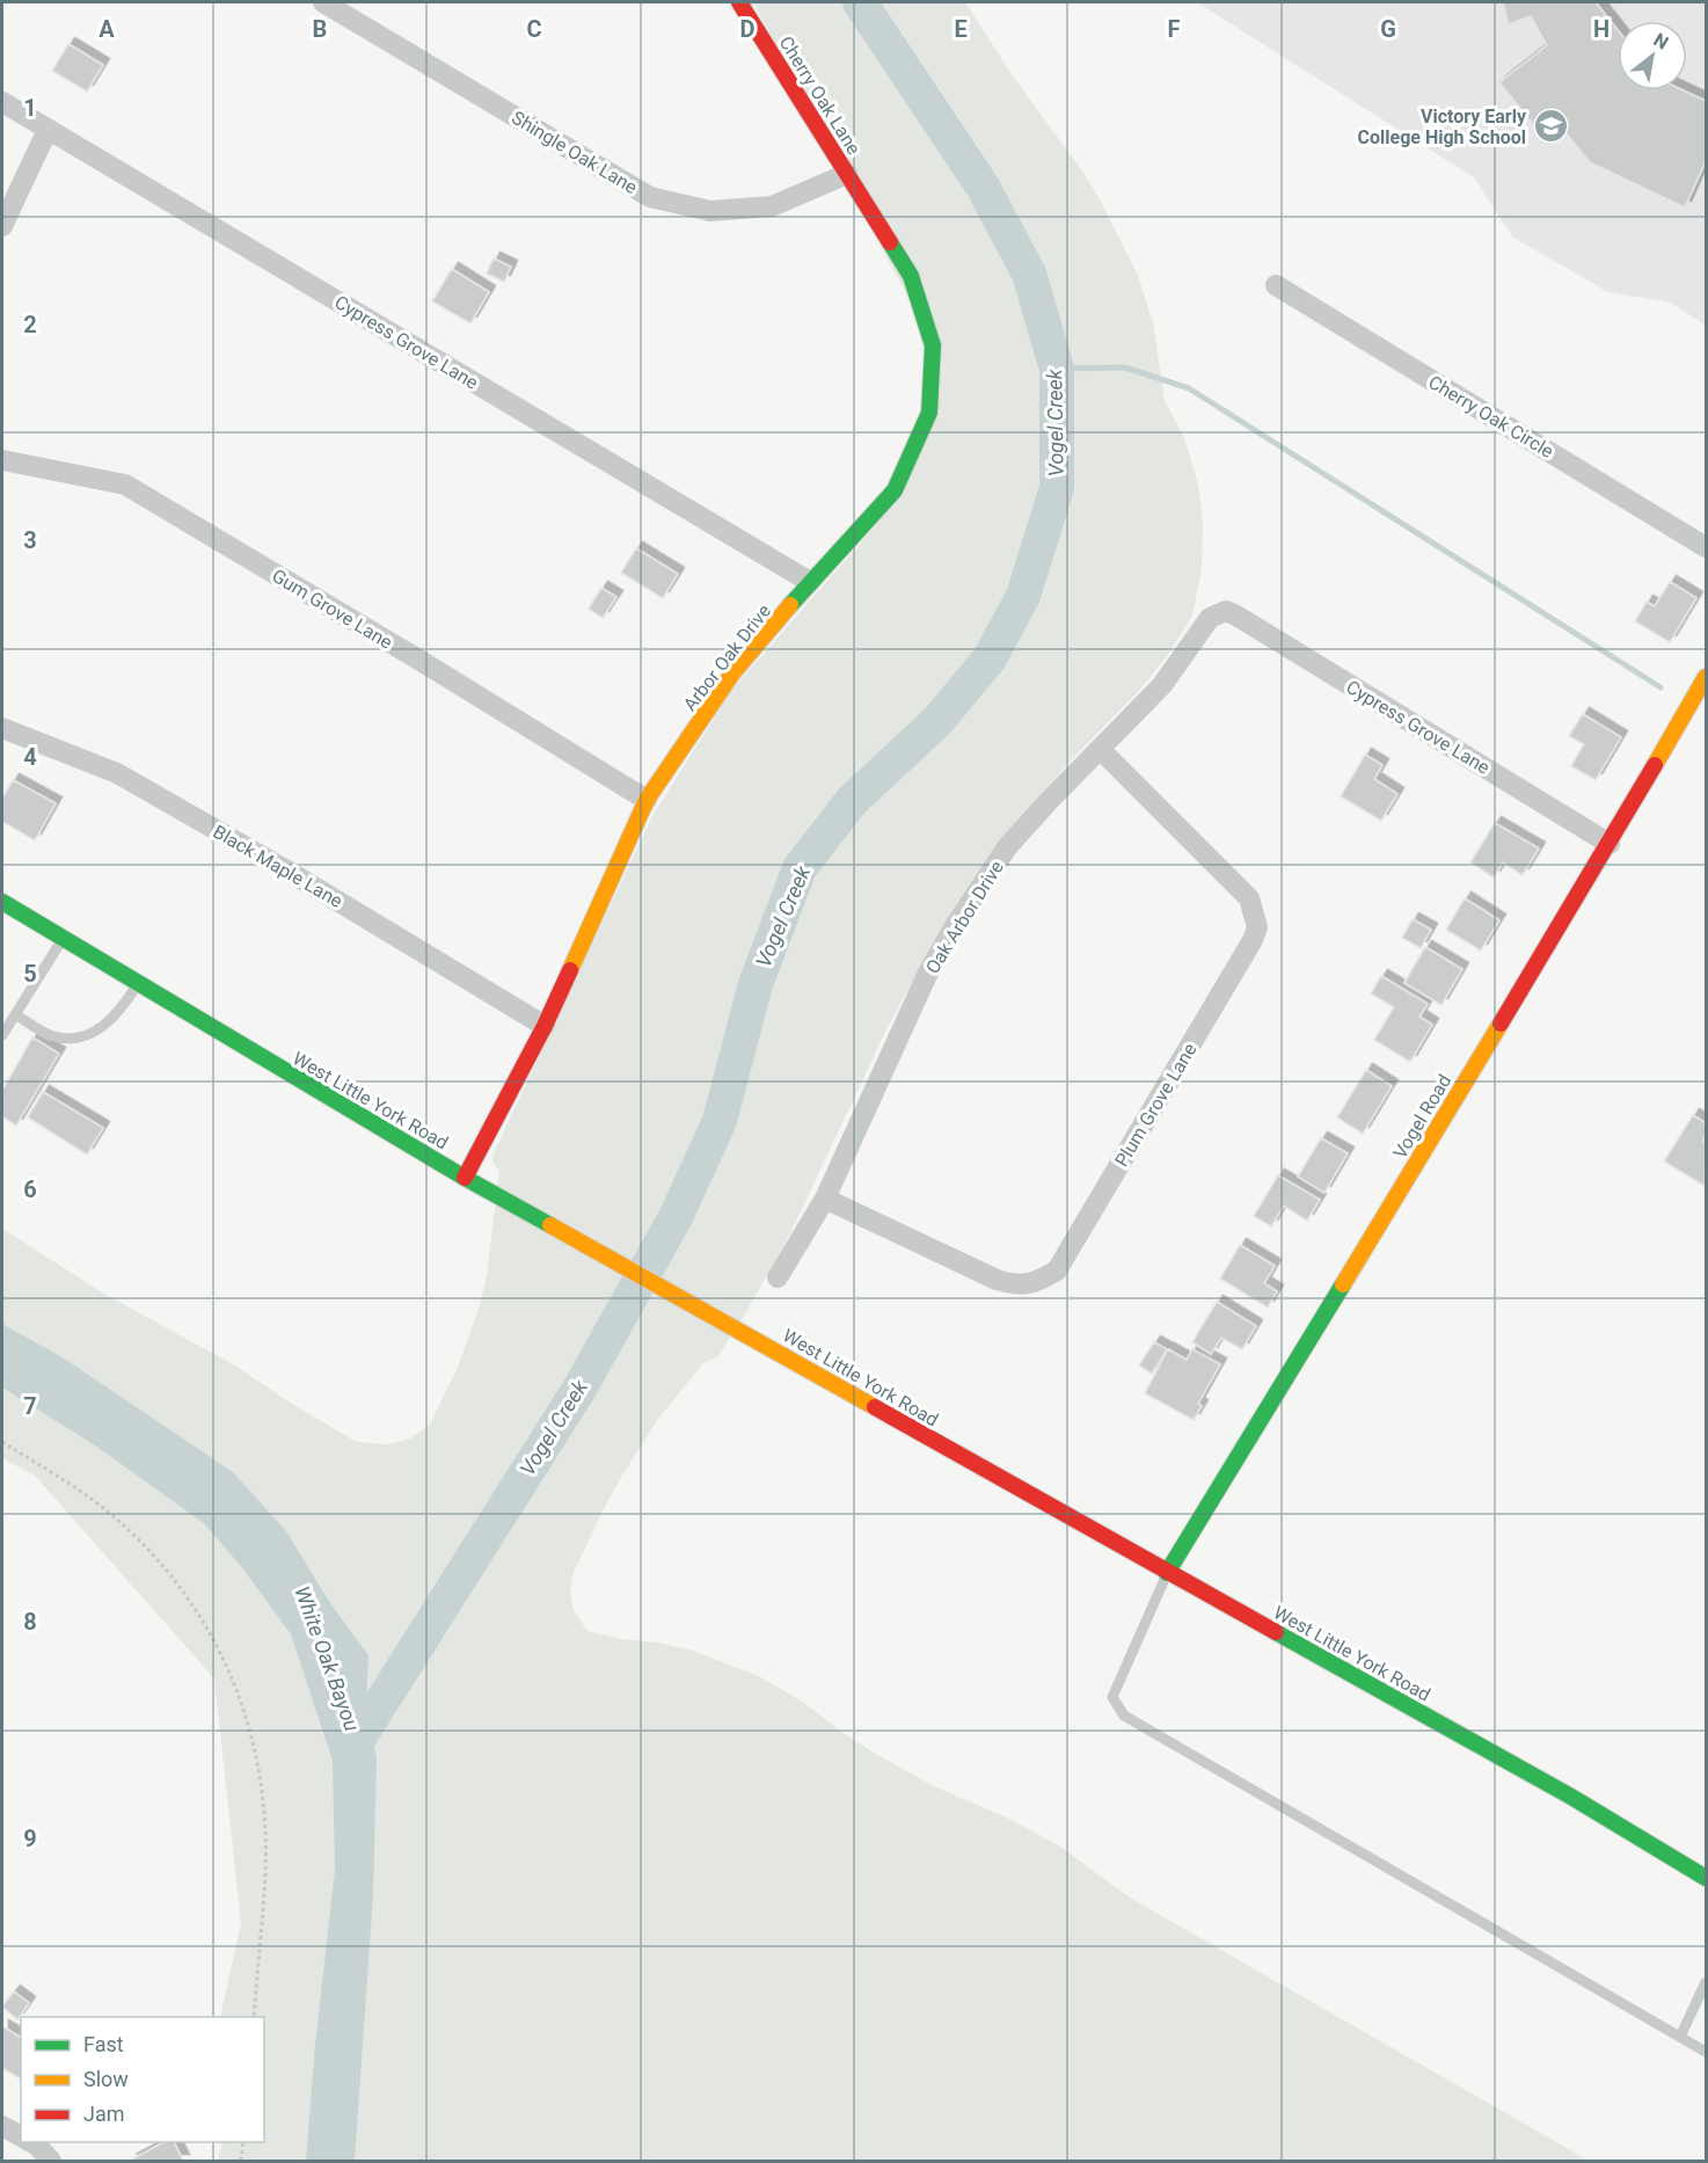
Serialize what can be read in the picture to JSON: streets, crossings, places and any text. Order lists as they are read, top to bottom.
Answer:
{
  "streets": {
    "street": [
      "Cherry Oak Lane",
      "Shingle Oak Lane",
      "Cypress Grove Lane",
      "Cherry Oak Circle",
      "Gum Grove Lane",
      "Arbor Oak Drive",
      "Black Maple Lane",
      "Oak Arbor Drive",
      "West Little York Road",
      "Plum Grove Lane",
      "Vogel Road"
    ]
  },
  "crossings": [
    ["Cherry Oak Lane", "Shingle Oak Lane"],
    ["Cherry Oak Lane", "Arbor Oak Drive"],
    ["Shingle Oak Lane", "Arbor Oak Drive"],
    ["Cypress Grove Lane", "Arbor Oak Drive"],
    ["Cypress Grove Lane", "Oak Arbor Drive"],
    ["Cypress Grove Lane", "Vogel Road"],
    ["Gum Grove Lane", "Arbor Oak Drive"],
    ["Arbor Oak Drive", "Black Maple Lane"],
    ["Arbor Oak Drive", "West Little York Road"],
    ["Oak Arbor Drive", "Plum Grove Lane"],
    ["West Little York Road", "Vogel Road"]
  ],
  "water": ["Vogel Creek", "White Oak Bayou"],
  "places": {
    "school or university": ["Victory Early College High School"]
  },
  "legend": ["Fast", "Slow", "Jam"],
  "north": "top right",
  "grid": {
    "columns": [
      "A",
      "B",
      "C",
      "D",
      "E",
      "F",
      "G",
      "H"
    ],
    "rows": [
      "1",
      "2",
      "3",
      "4",
      "5",
      "6",
      "7",
      "8",
      "9"
    ]
  }
}
